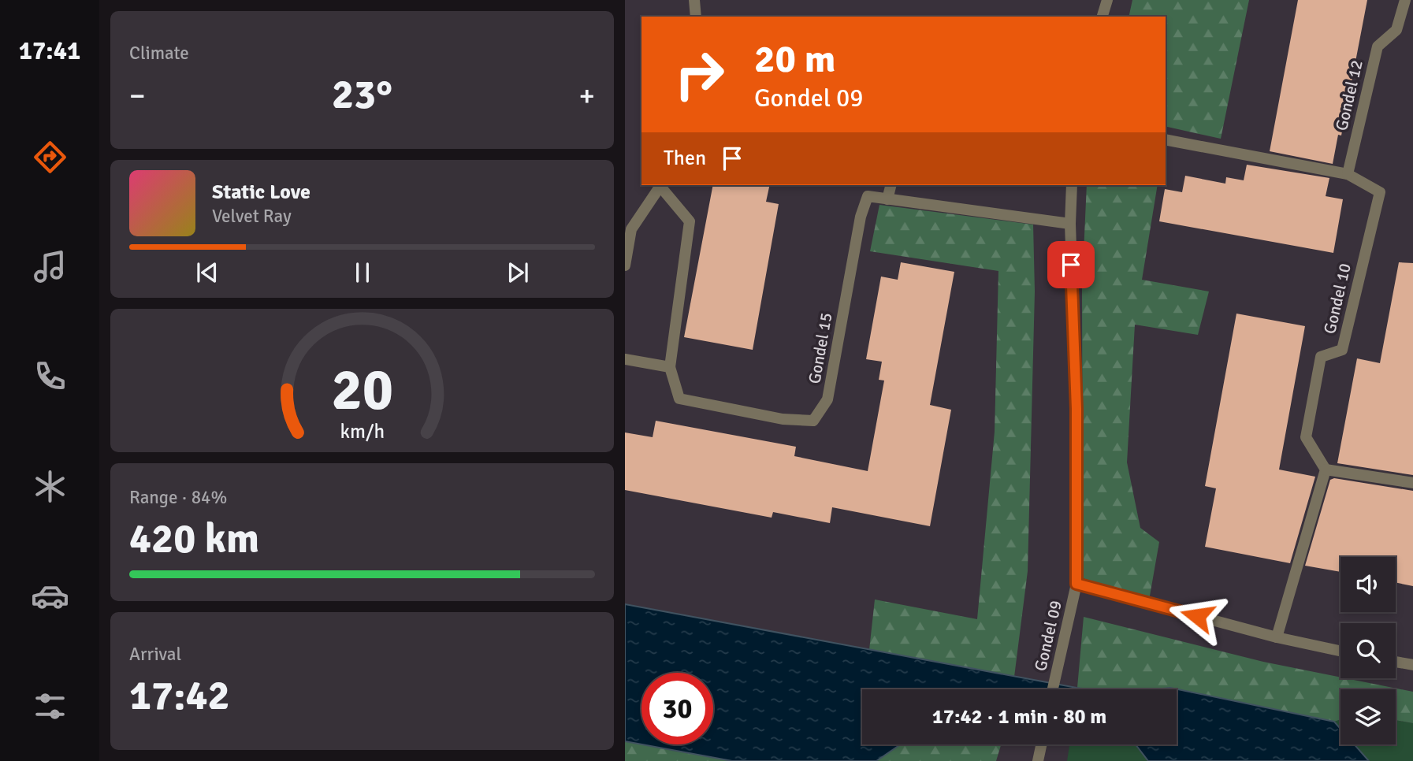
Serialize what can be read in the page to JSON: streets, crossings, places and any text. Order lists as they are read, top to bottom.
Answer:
{
  "streets": {
    "street": [
      "Gondel 12",
      "Gondel 10",
      "Gondel 15",
      "Gondel 09"
    ]
  },
  "crossings": [
    ["Gondel 12", "Gondel 10"],
    ["Gondel 15", "Gondel 09"]
  ],
  "page": {
    "tabs": "17:41",
    "tile": [
      "Climate",
      ["Range · 84%", "420 km"],
      ["Arrival", "17:42"]
    ],
    "turn": ["20 m", "Gondel 09"],
    "heat": ["−", "23°", "+"],
    "then": "Then",
    "song": ["Static Love", "Velvet Ray"],
    "limit": "30",
    "trip": "17:42 · 1 min · 80 m",
    "gauge": ["20", "km/h"]
  }
}
